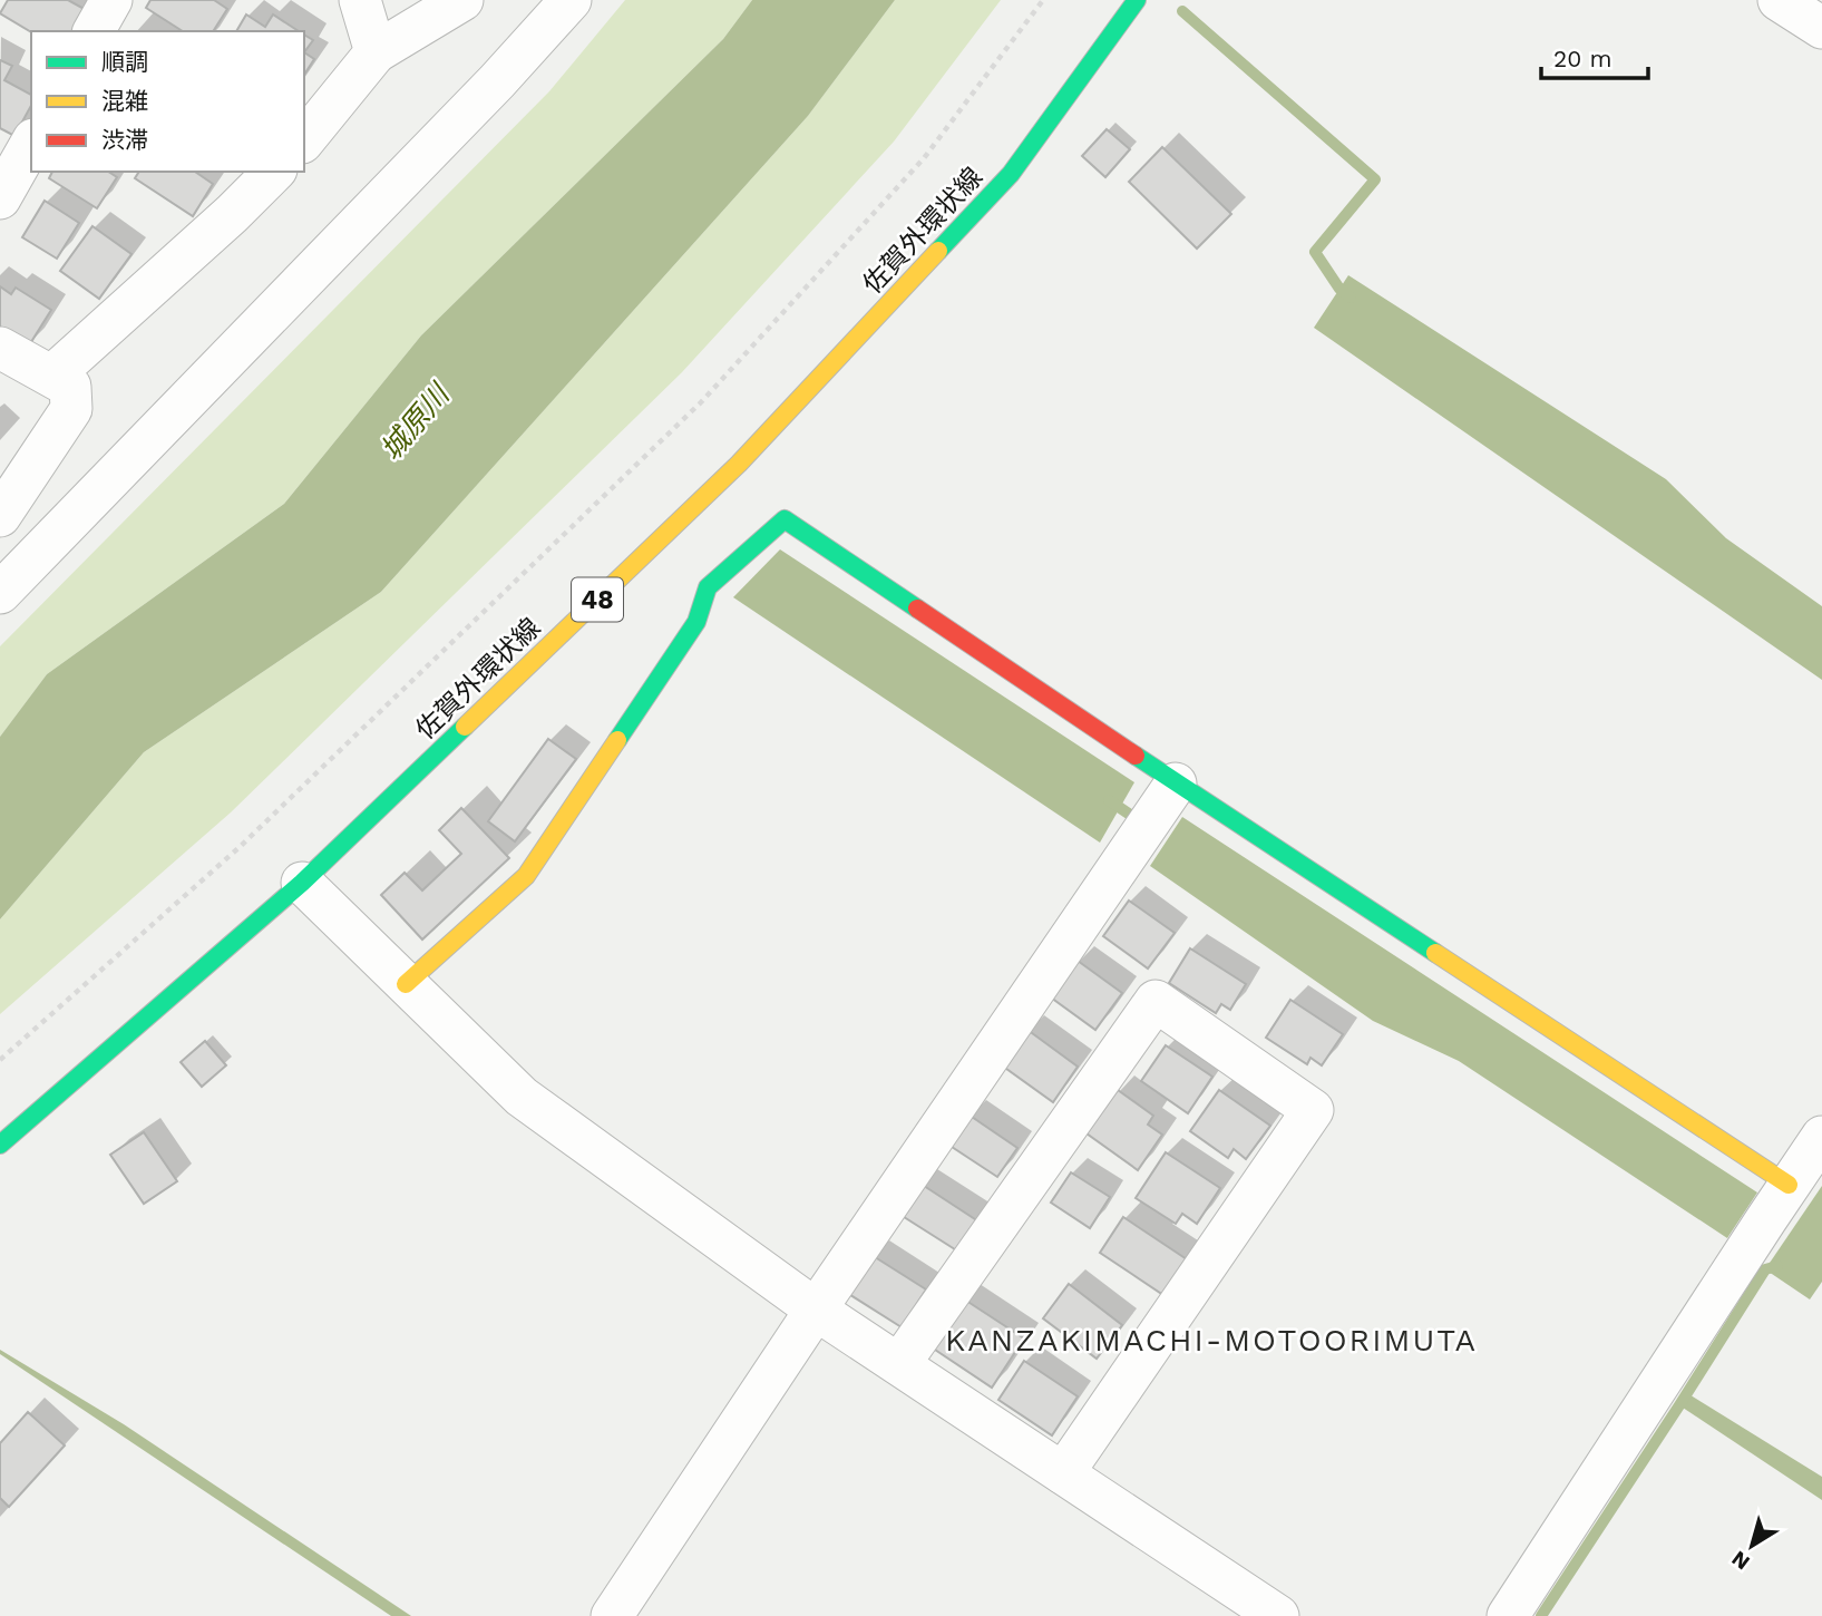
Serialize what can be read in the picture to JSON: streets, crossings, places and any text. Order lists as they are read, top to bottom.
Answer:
{
  "streets": {
    "street": ["佐賀外環状線", "48"]
  },
  "districts": ["KANZAKIMACHI-MOTOORIMUTA"],
  "water": ["城原川"],
  "legend": ["順調", "混雑", "渋滞"],
  "scale_bar": "20 m",
  "north": "bottom left"
}
